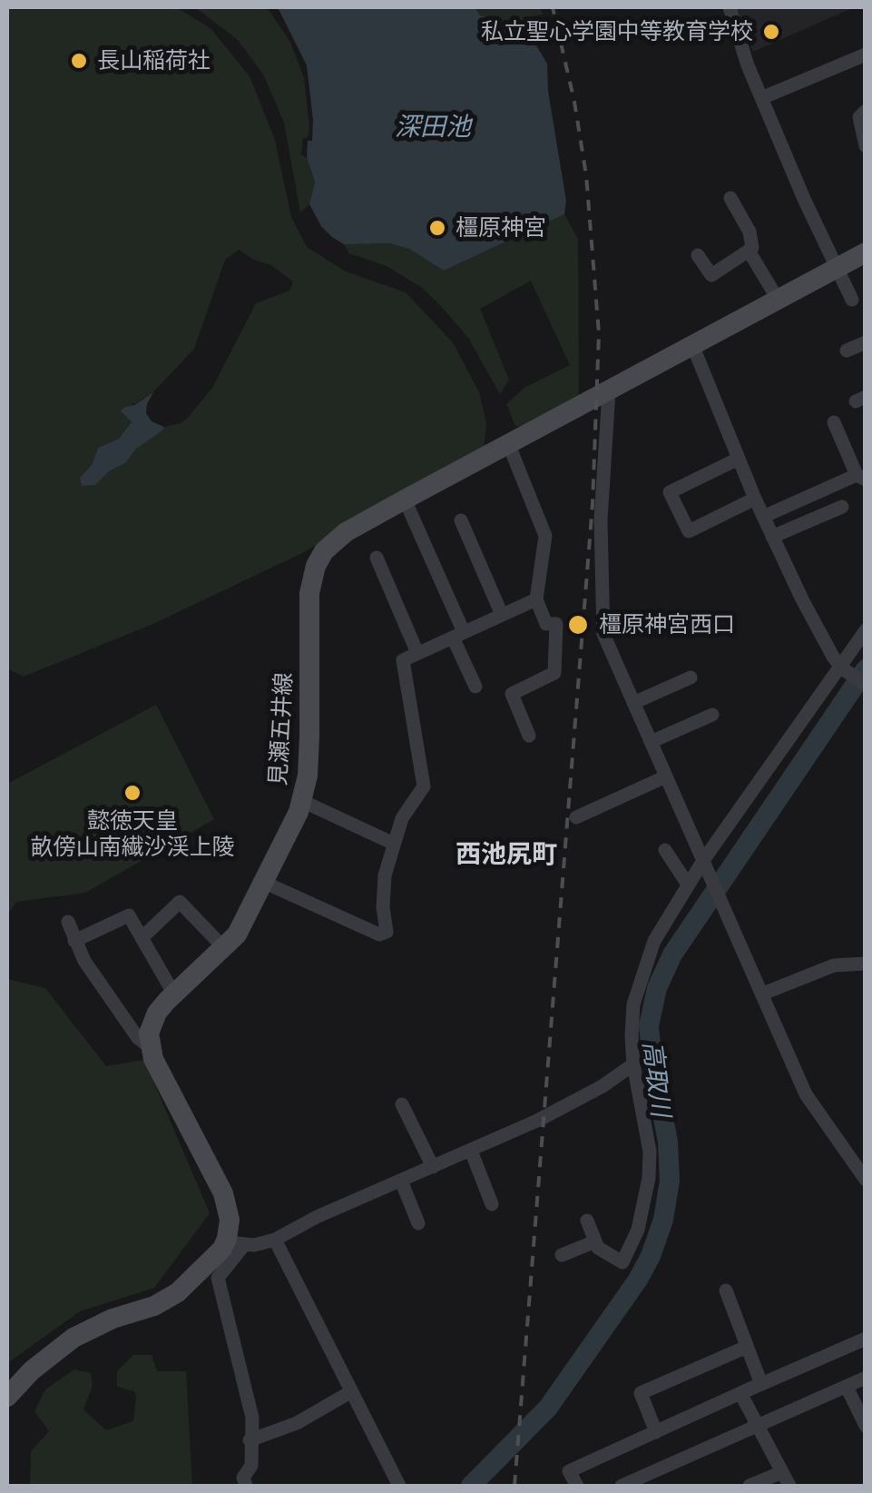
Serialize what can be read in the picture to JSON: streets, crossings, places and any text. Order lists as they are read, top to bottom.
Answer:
{
  "streets": {
    "main road": ["見瀬五井線"]
  },
  "districts": ["西池尻町"],
  "water": ["深田池", "高取川"],
  "places": [
    "私立聖心学園中等教育学校",
    "長山稲荷社",
    "橿原神宮",
    "橿原神宮西口",
    "懿徳天皇 畝傍山南繊沙渓上陵"
  ]
}
